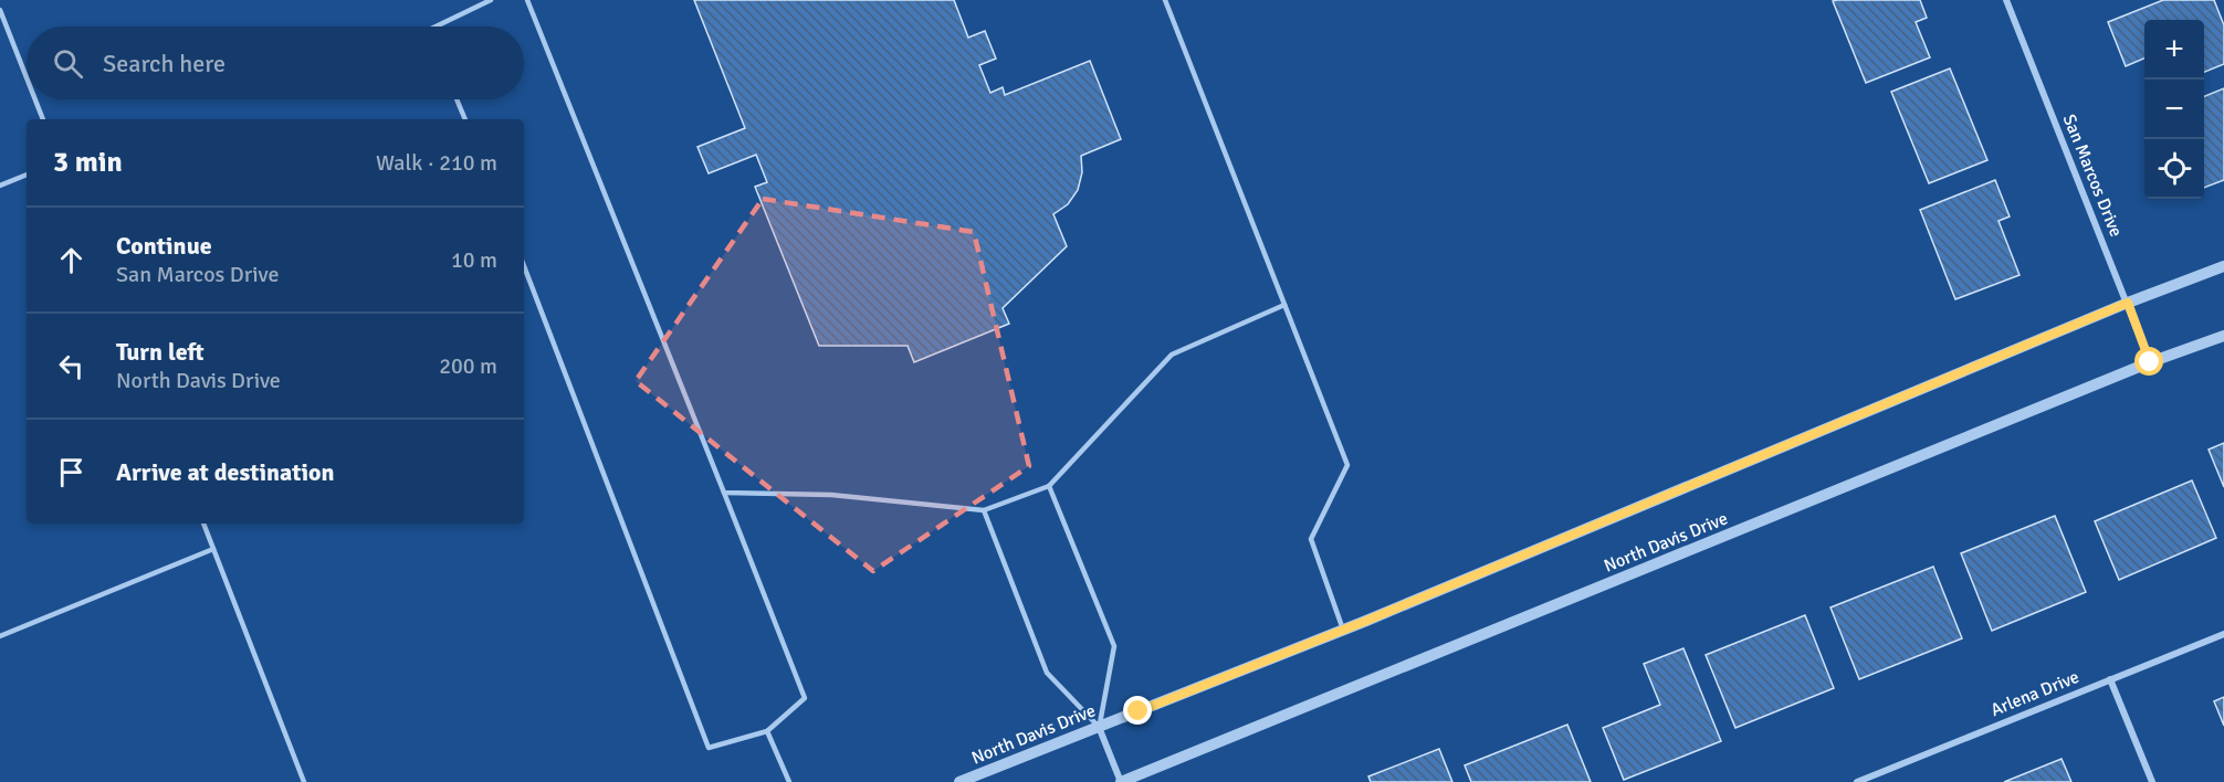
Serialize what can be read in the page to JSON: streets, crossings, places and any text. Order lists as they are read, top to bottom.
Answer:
{
  "streets": {
    "street": ["San Marcos Drive", "North Davis Drive", "Arlena Drive"]
  },
  "crossings": [
    ["San Marcos Drive", "North Davis Drive"]
  ],
  "page": {
    "map_buttons": ["+", "−"],
    "search": "Search here",
    "heading": ["3 min", "Walk · 210 m"],
    "list": [
      ["Continue", "San Marcos Drive", "10 m"],
      ["Turn left", "North Davis Drive", "200 m"],
      "Arrive at destination"
    ]
  }
}
